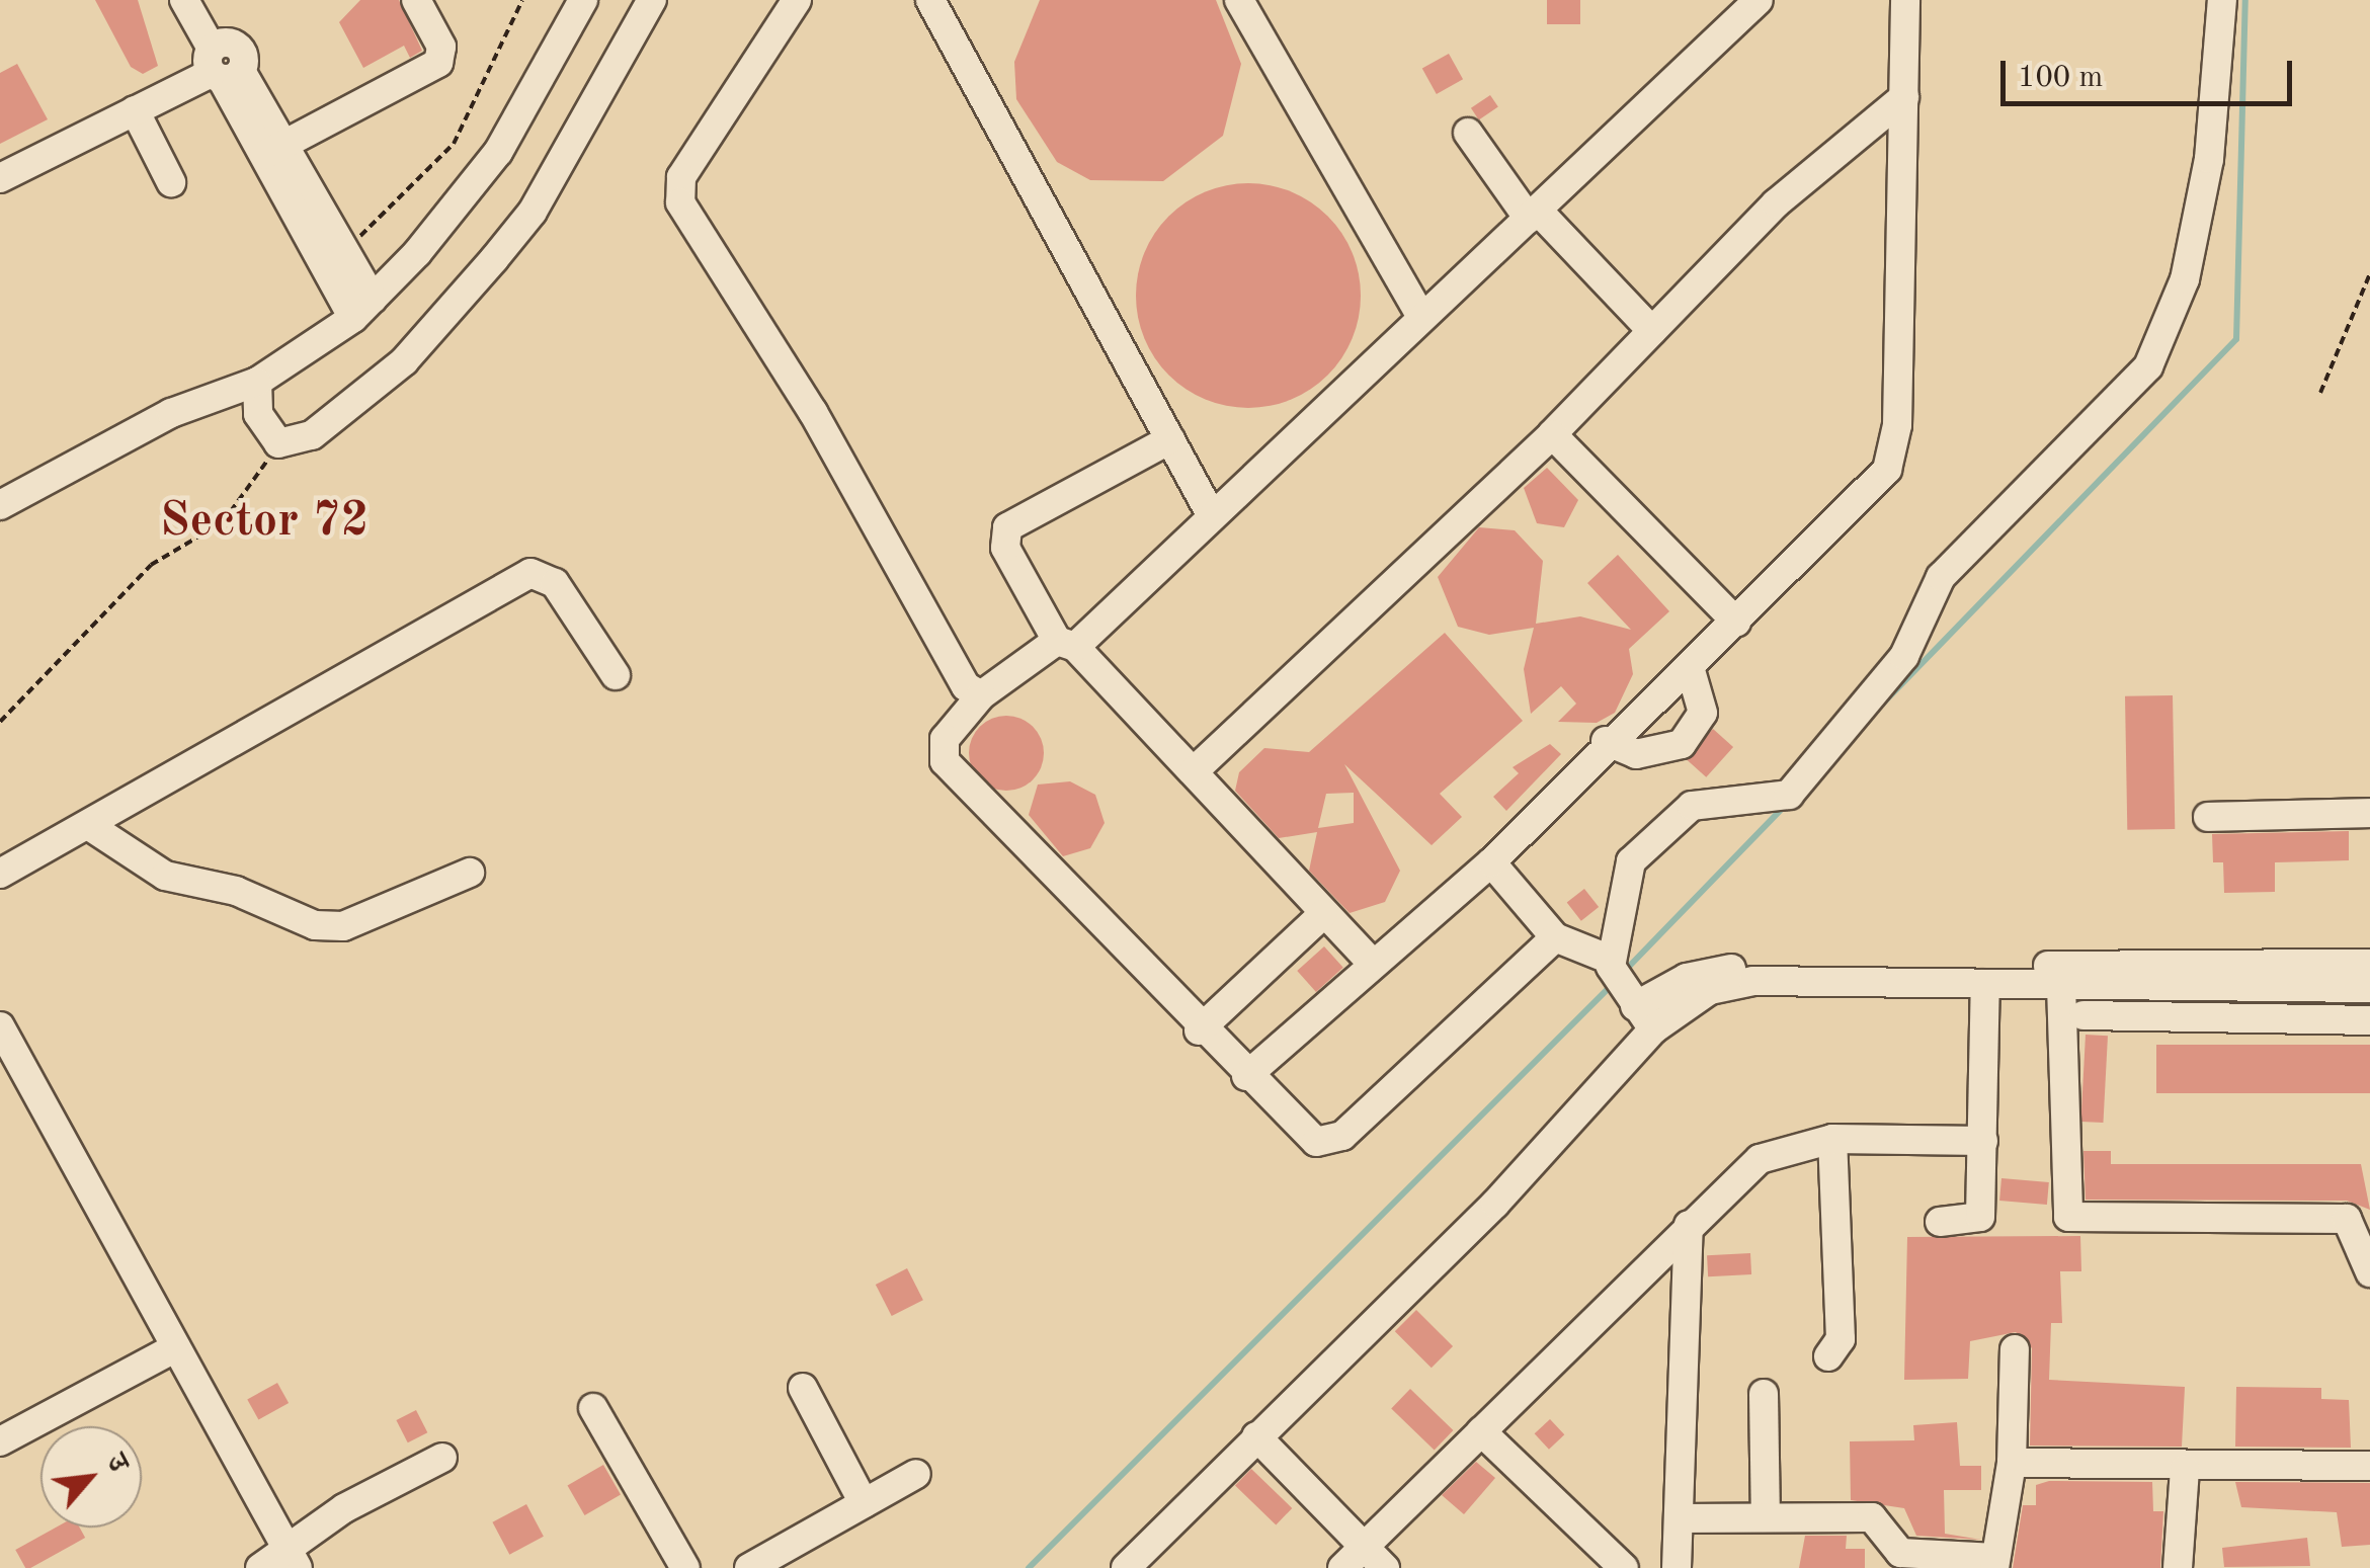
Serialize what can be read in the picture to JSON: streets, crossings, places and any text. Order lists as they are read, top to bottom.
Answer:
{
  "districts": ["Sector 72"],
  "scale_bar": "100 m",
  "north": "top right"
}
